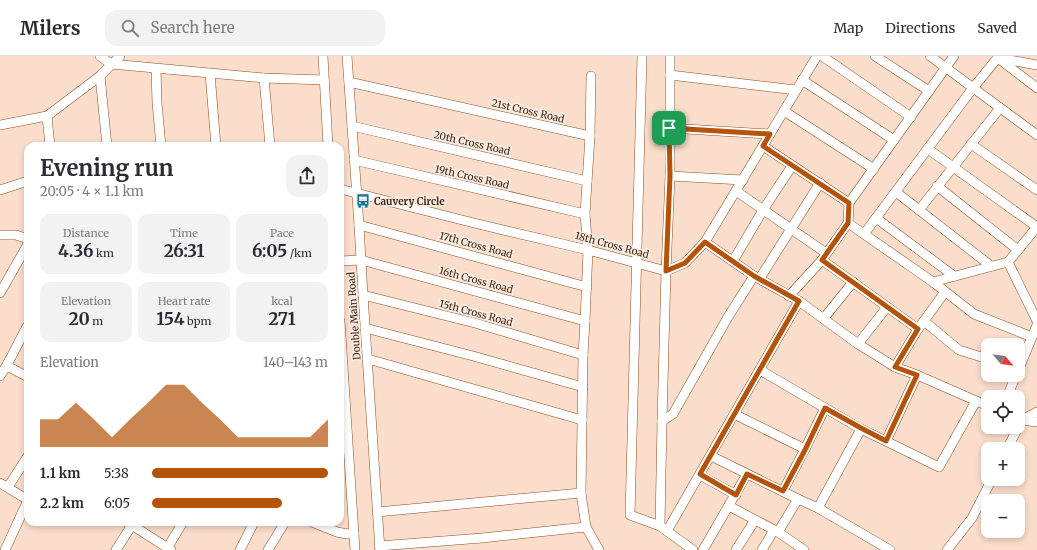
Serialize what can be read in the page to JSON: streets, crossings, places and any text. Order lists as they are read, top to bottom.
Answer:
{
  "streets": {
    "street": [
      "21st Cross Road",
      "20th Cross Road",
      "19th Cross Road",
      "17th Cross Road",
      "18th Cross Road",
      "16th Cross Road",
      "15th Cross Road",
      "Double Main Road"
    ]
  },
  "crossings": [
    ["21st Cross Road", "Double Main Road"],
    ["20th Cross Road", "Double Main Road"],
    ["19th Cross Road", "Double Main Road"],
    ["17th Cross Road", "Double Main Road"],
    ["18th Cross Road", "Double Main Road"],
    ["16th Cross Road", "Double Main Road"],
    ["15th Cross Road", "Double Main Road"]
  ],
  "places": {
    "bus stop": ["Cauvery Circle"]
  },
  "north": "bottom right",
  "page": {
    "header": "Milers",
    "search": "Search here",
    "nav": ["Map", "Directions", "Saved"],
    "heading": ["Evening run", "20:05 · 4 × 1.1 km"],
    "stats": [
      ["Distance", "4.36 km"],
      ["Time", "26:31"],
      ["Pace", "6:05 /km"],
      ["Elevation", "20 m"],
      ["Heart rate", "154 bpm"],
      ["kcal", "271"]
    ],
    "map_buttons": ["+", "−"],
    "chart": ["Elevation", "140–143 m"],
    "list": [
      {
        "name": "1.1 km",
        "note": "5:38"
      },
      {
        "name": "2.2 km",
        "note": "6:05"
      }
    ]
  }
}
